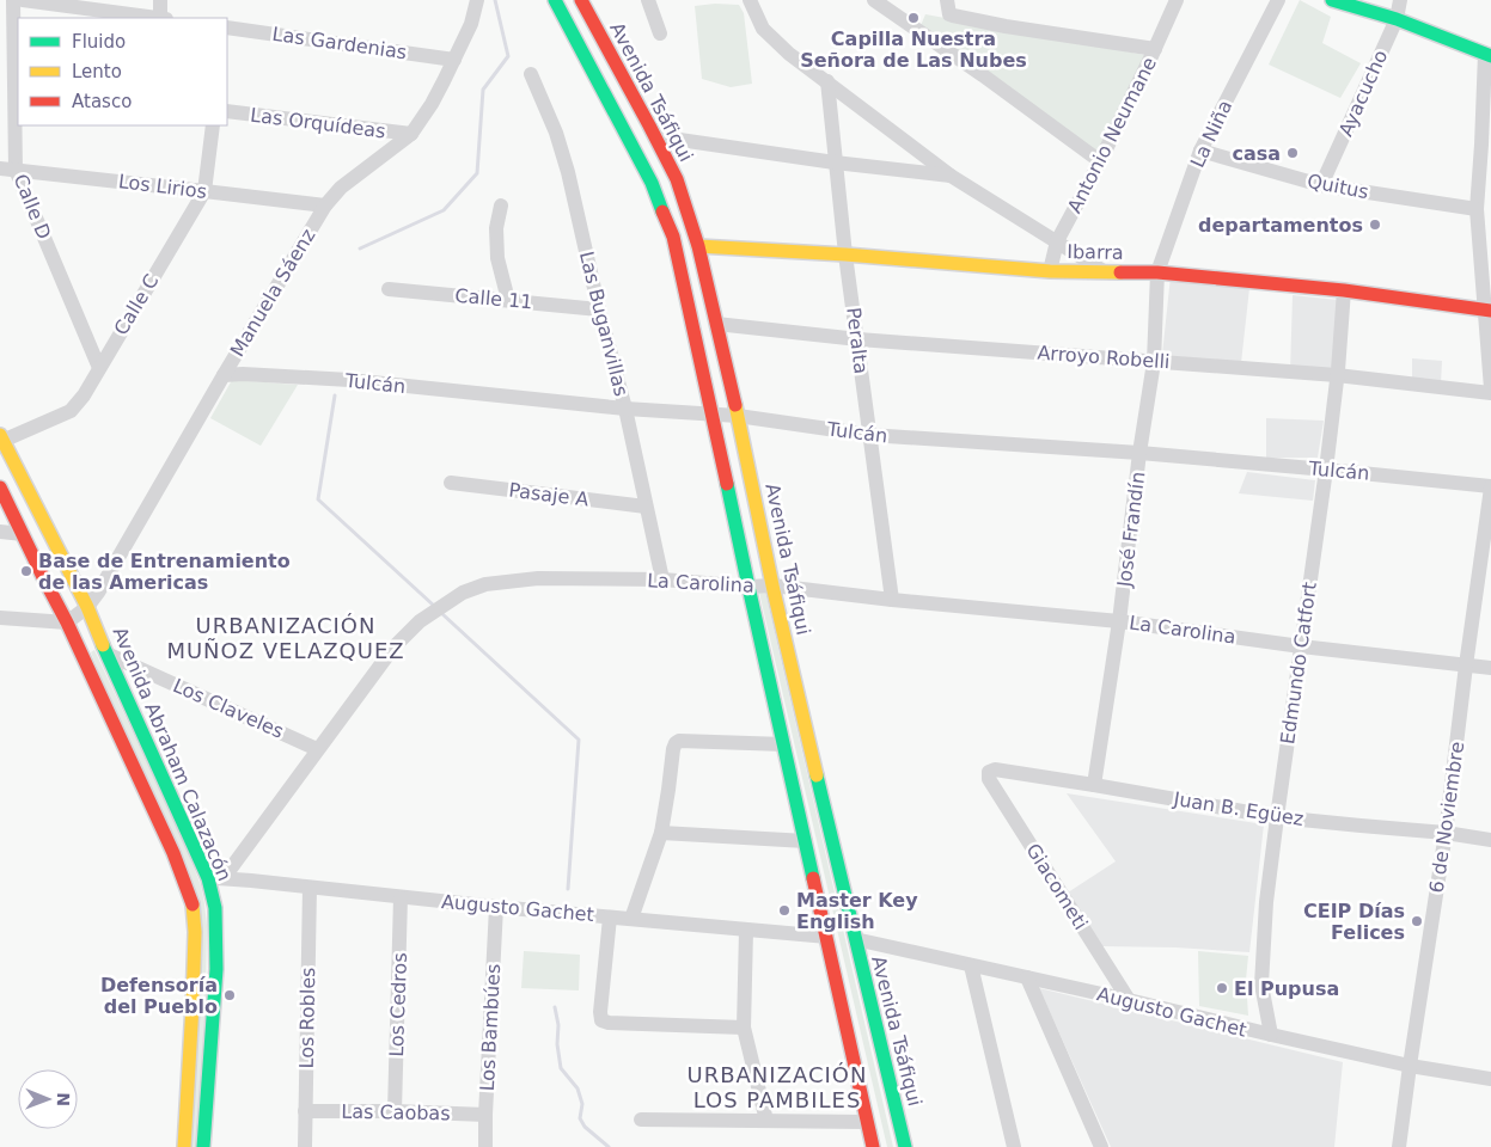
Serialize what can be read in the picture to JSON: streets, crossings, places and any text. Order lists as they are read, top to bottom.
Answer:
{
  "streets": {
    "main road": ["Avenida Tsáfiqui", "Ibarra", "Avenida Abraham Calazacón"],
    "street": [
      "Las Gardenias",
      "Ayacucho",
      "Las Orquídeas",
      "La Niña",
      "Antonio Neumane",
      "Los Lirios",
      "Quitus",
      "Calle D",
      "Manuela Sáenz",
      "Calle 11",
      "Calle C",
      "Las Buganvillas",
      "Peralta",
      "Arroyo Robelli",
      "Tulcán",
      "Pasaje A",
      "José Frandín",
      "La Carolina",
      "Edmundo Catfort",
      "Los Claveles",
      "Juan B. Egüez",
      "6 de Noviembre",
      "Giacometi",
      "Augusto Gachet",
      "Los Cedros",
      "Los Robles",
      "Los Bambúes",
      "Las Caobas"
    ]
  },
  "crossings": [
    ["Las Gardenias", "Manuela Sáenz"],
    ["Avenida Tsáfiqui", "Ibarra"],
    ["Avenida Tsáfiqui", "Arroyo Robelli"],
    ["Avenida Tsáfiqui", "Tulcán"],
    ["Avenida Tsáfiqui", "La Carolina"],
    ["Avenida Tsáfiqui", "Augusto Gachet"],
    ["Ayacucho", "Quitus"],
    ["Las Orquídeas", "Manuela Sáenz"],
    ["La Niña", "Quitus"],
    ["La Niña", "Ibarra"],
    ["La Niña", "José Frandín"],
    ["Antonio Neumane", "Ibarra"],
    ["Los Lirios", "Calle D"],
    ["Los Lirios", "Manuela Sáenz"],
    ["Los Lirios", "Calle C"],
    ["Calle D", "Calle C"],
    ["Ibarra", "Peralta"],
    ["Ibarra", "José Frandín"],
    ["Ibarra", "Edmundo Catfort"],
    ["Manuela Sáenz", "Tulcán"],
    ["Manuela Sáenz", "Avenida Abraham Calazacón"],
    ["Calle 11", "Las Buganvillas"],
    ["Calle C", "Avenida Abraham Calazacón"],
    ["Las Buganvillas", "Tulcán"],
    ["Las Buganvillas", "Pasaje A"],
    ["Las Buganvillas", "La Carolina"],
    ["Peralta", "Arroyo Robelli"],
    ["Peralta", "Tulcán"],
    ["Peralta", "La Carolina"],
    ["Arroyo Robelli", "José Frandín"],
    ["Arroyo Robelli", "Edmundo Catfort"],
    ["Tulcán", "José Frandín"],
    ["Tulcán", "Edmundo Catfort"],
    ["Tulcán", "6 de Noviembre"],
    ["José Frandín", "La Carolina"],
    ["José Frandín", "Juan B. Egüez"],
    ["La Carolina", "Edmundo Catfort"],
    ["La Carolina", "Los Claveles"],
    ["La Carolina", "Avenida Abraham Calazacón"],
    ["La Carolina", "6 de Noviembre"],
    ["La Carolina", "Augusto Gachet"],
    ["Edmundo Catfort", "Juan B. Egüez"],
    ["Edmundo Catfort", "Augusto Gachet"],
    ["Los Claveles", "Avenida Abraham Calazacón"],
    ["Avenida Abraham Calazacón", "Augusto Gachet"],
    ["Juan B. Egüez", "6 de Noviembre"],
    ["Juan B. Egüez", "Giacometi"],
    ["6 de Noviembre", "Augusto Gachet"],
    ["Giacometi", "Augusto Gachet"],
    ["Augusto Gachet", "Los Cedros"],
    ["Augusto Gachet", "Los Robles"],
    ["Augusto Gachet", "Los Bambúes"],
    ["Los Cedros", "Las Caobas"],
    ["Los Robles", "Las Caobas"],
    ["Los Bambúes", "Las Caobas"]
  ],
  "districts": ["URBANIZACIÓN MUÑOZ VELAZQUEZ", "URBANIZACIÓN LOS PAMBILES"],
  "places": [
    "Capilla Nuestra Señora de Las Nubes",
    "casa",
    "departamentos",
    "Base de Entrenamiento de las Americas",
    "Master Key English",
    "CEIP Días Felices",
    "El Pupusa",
    "Defensoría del Pueblo"
  ],
  "legend": ["Fluido", "Lento", "Atasco"],
  "north": "right"
}
